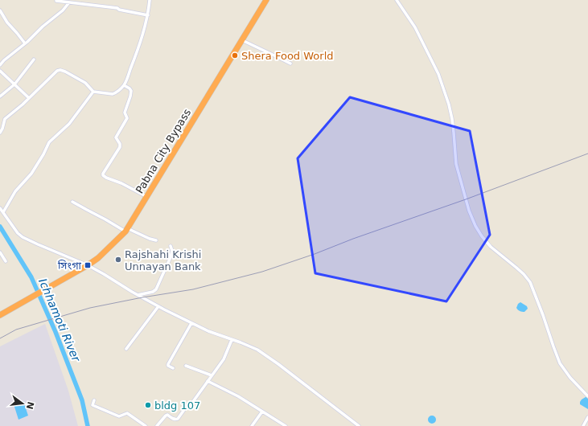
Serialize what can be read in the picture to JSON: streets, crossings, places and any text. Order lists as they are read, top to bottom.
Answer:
{
  "streets": {
    "highway": ["Pabna City Bypass"]
  },
  "water": ["Ichhamoti River"],
  "places": {
    "other": ["Shera Food World", "Rajshahi Krishi Unnayan Bank", "bldg 107"],
    "transit": ["সিংগা"]
  },
  "north": "right"
}
